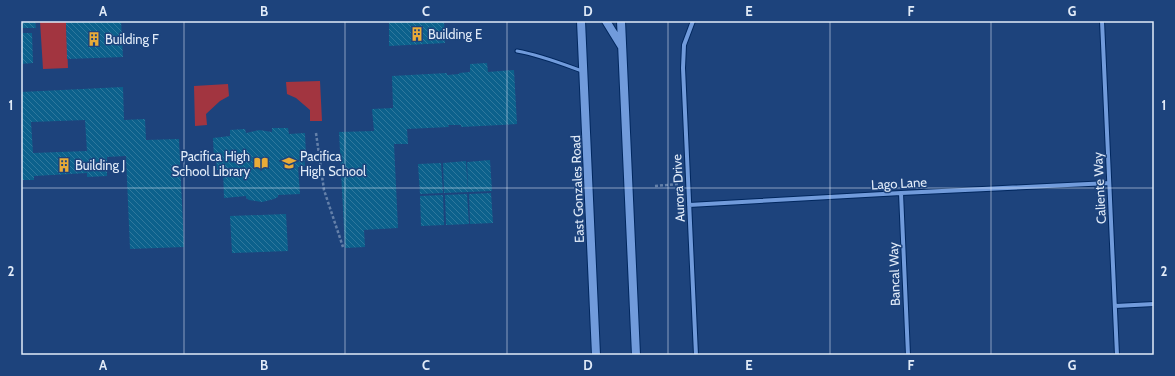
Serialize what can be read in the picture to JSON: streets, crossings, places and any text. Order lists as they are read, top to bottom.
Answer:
{
  "streets": {
    "main road": ["East Gonzales Road"],
    "street": [
      "Lago Lane",
      "Aurora Drive",
      "Caliente Way",
      "Bancal Way"
    ]
  },
  "crossings": [
    ["Lago Lane", "Aurora Drive"],
    ["Lago Lane", "Caliente Way"],
    ["Lago Lane", "Bancal Way"]
  ],
  "places": {
    "building": ["Building E", "Building F", "Building J"],
    "library": ["Pacifica High School Library"],
    "school or university": ["Pacifica High School"]
  },
  "grid": {
    "columns": [
      "A",
      "B",
      "C",
      "D",
      "E",
      "F",
      "G"
    ],
    "rows": ["1", "2"]
  }
}
